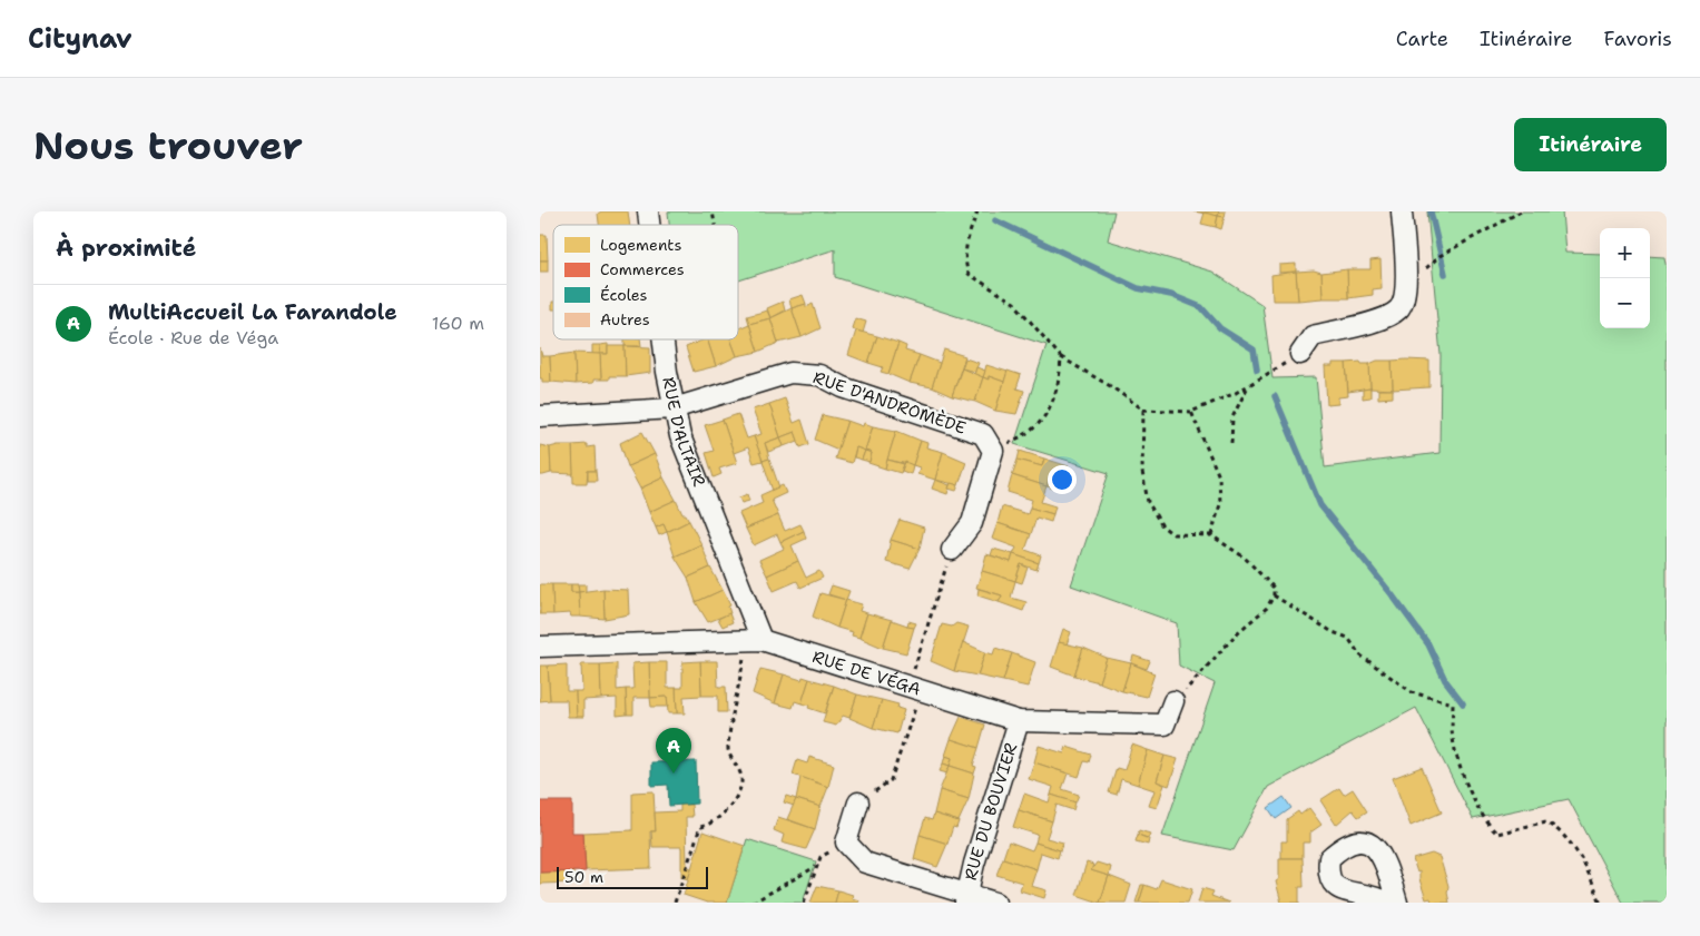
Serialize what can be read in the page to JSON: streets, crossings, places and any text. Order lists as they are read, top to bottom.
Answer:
{
  "streets": {
    "street": [
      "RUE D'ANDROMÈDE",
      "RUE D'ALTAIR",
      "RUE DE VÉGA",
      "RUE DU BOUVIER"
    ]
  },
  "crossings": [
    ["RUE D'ANDROMÈDE", "RUE D'ALTAIR"],
    ["RUE D'ALTAIR", "RUE DE VÉGA"],
    ["RUE DE VÉGA", "RUE DU BOUVIER"]
  ],
  "legend": [
    "Logements",
    "Commerces",
    "Écoles",
    "Autres"
  ],
  "scale_bar": "50 m",
  "page": {
    "header": "Citynav",
    "nav": ["Carte", "Itinéraire", "Favoris"],
    "buttons": "Itinéraire",
    "title": "Nous trouver",
    "heading": "À proximité",
    "map_buttons": ["+", "−"],
    "list": [
      {
        "mark": "A",
        "name": "MultiAccueil La Farandole",
        "note": "École · Rue de Véga",
        "value": "160 m"
      }
    ],
    "pins": "A",
    "scale": "50 m"
  }
}
